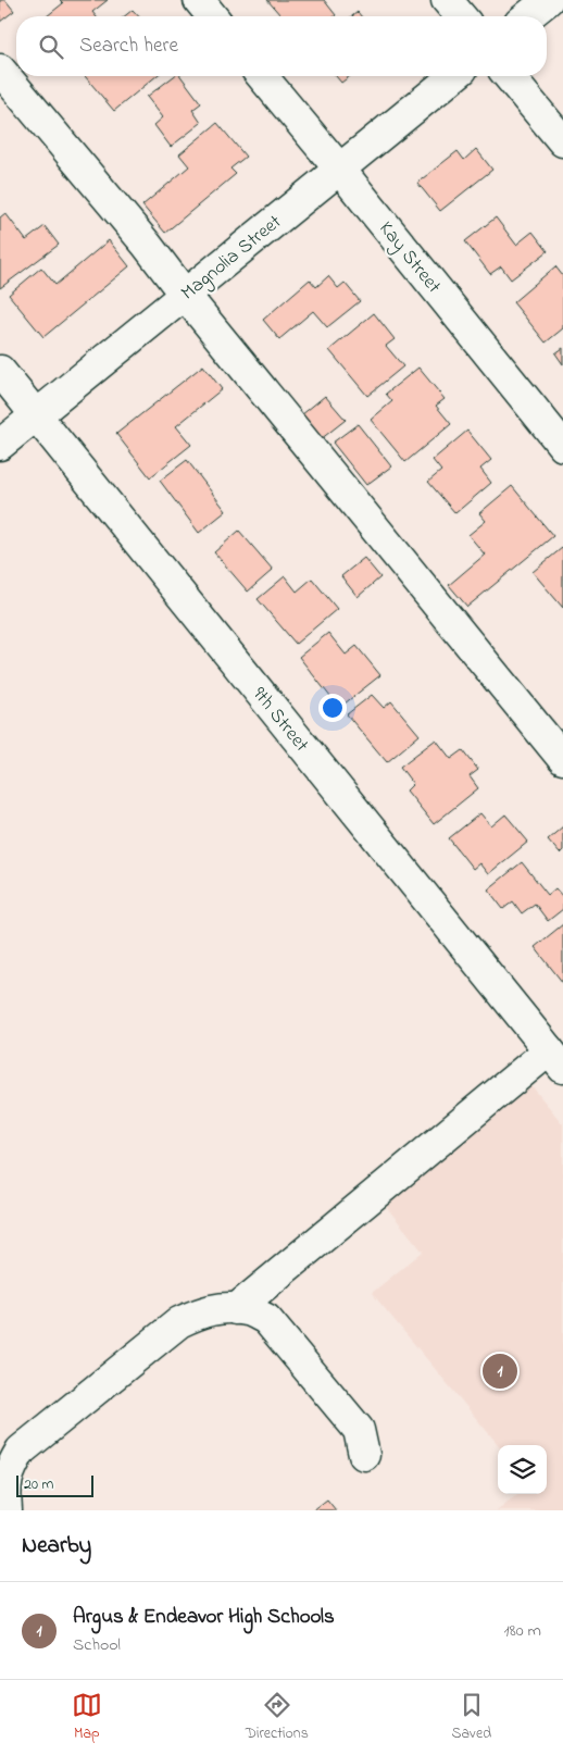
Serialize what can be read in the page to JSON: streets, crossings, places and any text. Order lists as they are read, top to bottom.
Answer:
{
  "streets": {
    "street": ["Magnolia Street", "Kay Street", "9th Street"]
  },
  "crossings": [
    ["Magnolia Street", "Kay Street"],
    ["Magnolia Street", "9th Street"]
  ],
  "scale_bar": "20 m",
  "page": {
    "search": "Search here",
    "pins": "1",
    "scale": "20 m",
    "heading": "Nearby",
    "list": [
      {
        "mark": "1",
        "name": "Argus & Endeavor High Schools",
        "note": "School",
        "value": "180 m"
      }
    ],
    "nav": ["Map", "Directions", "Saved"]
  }
}
